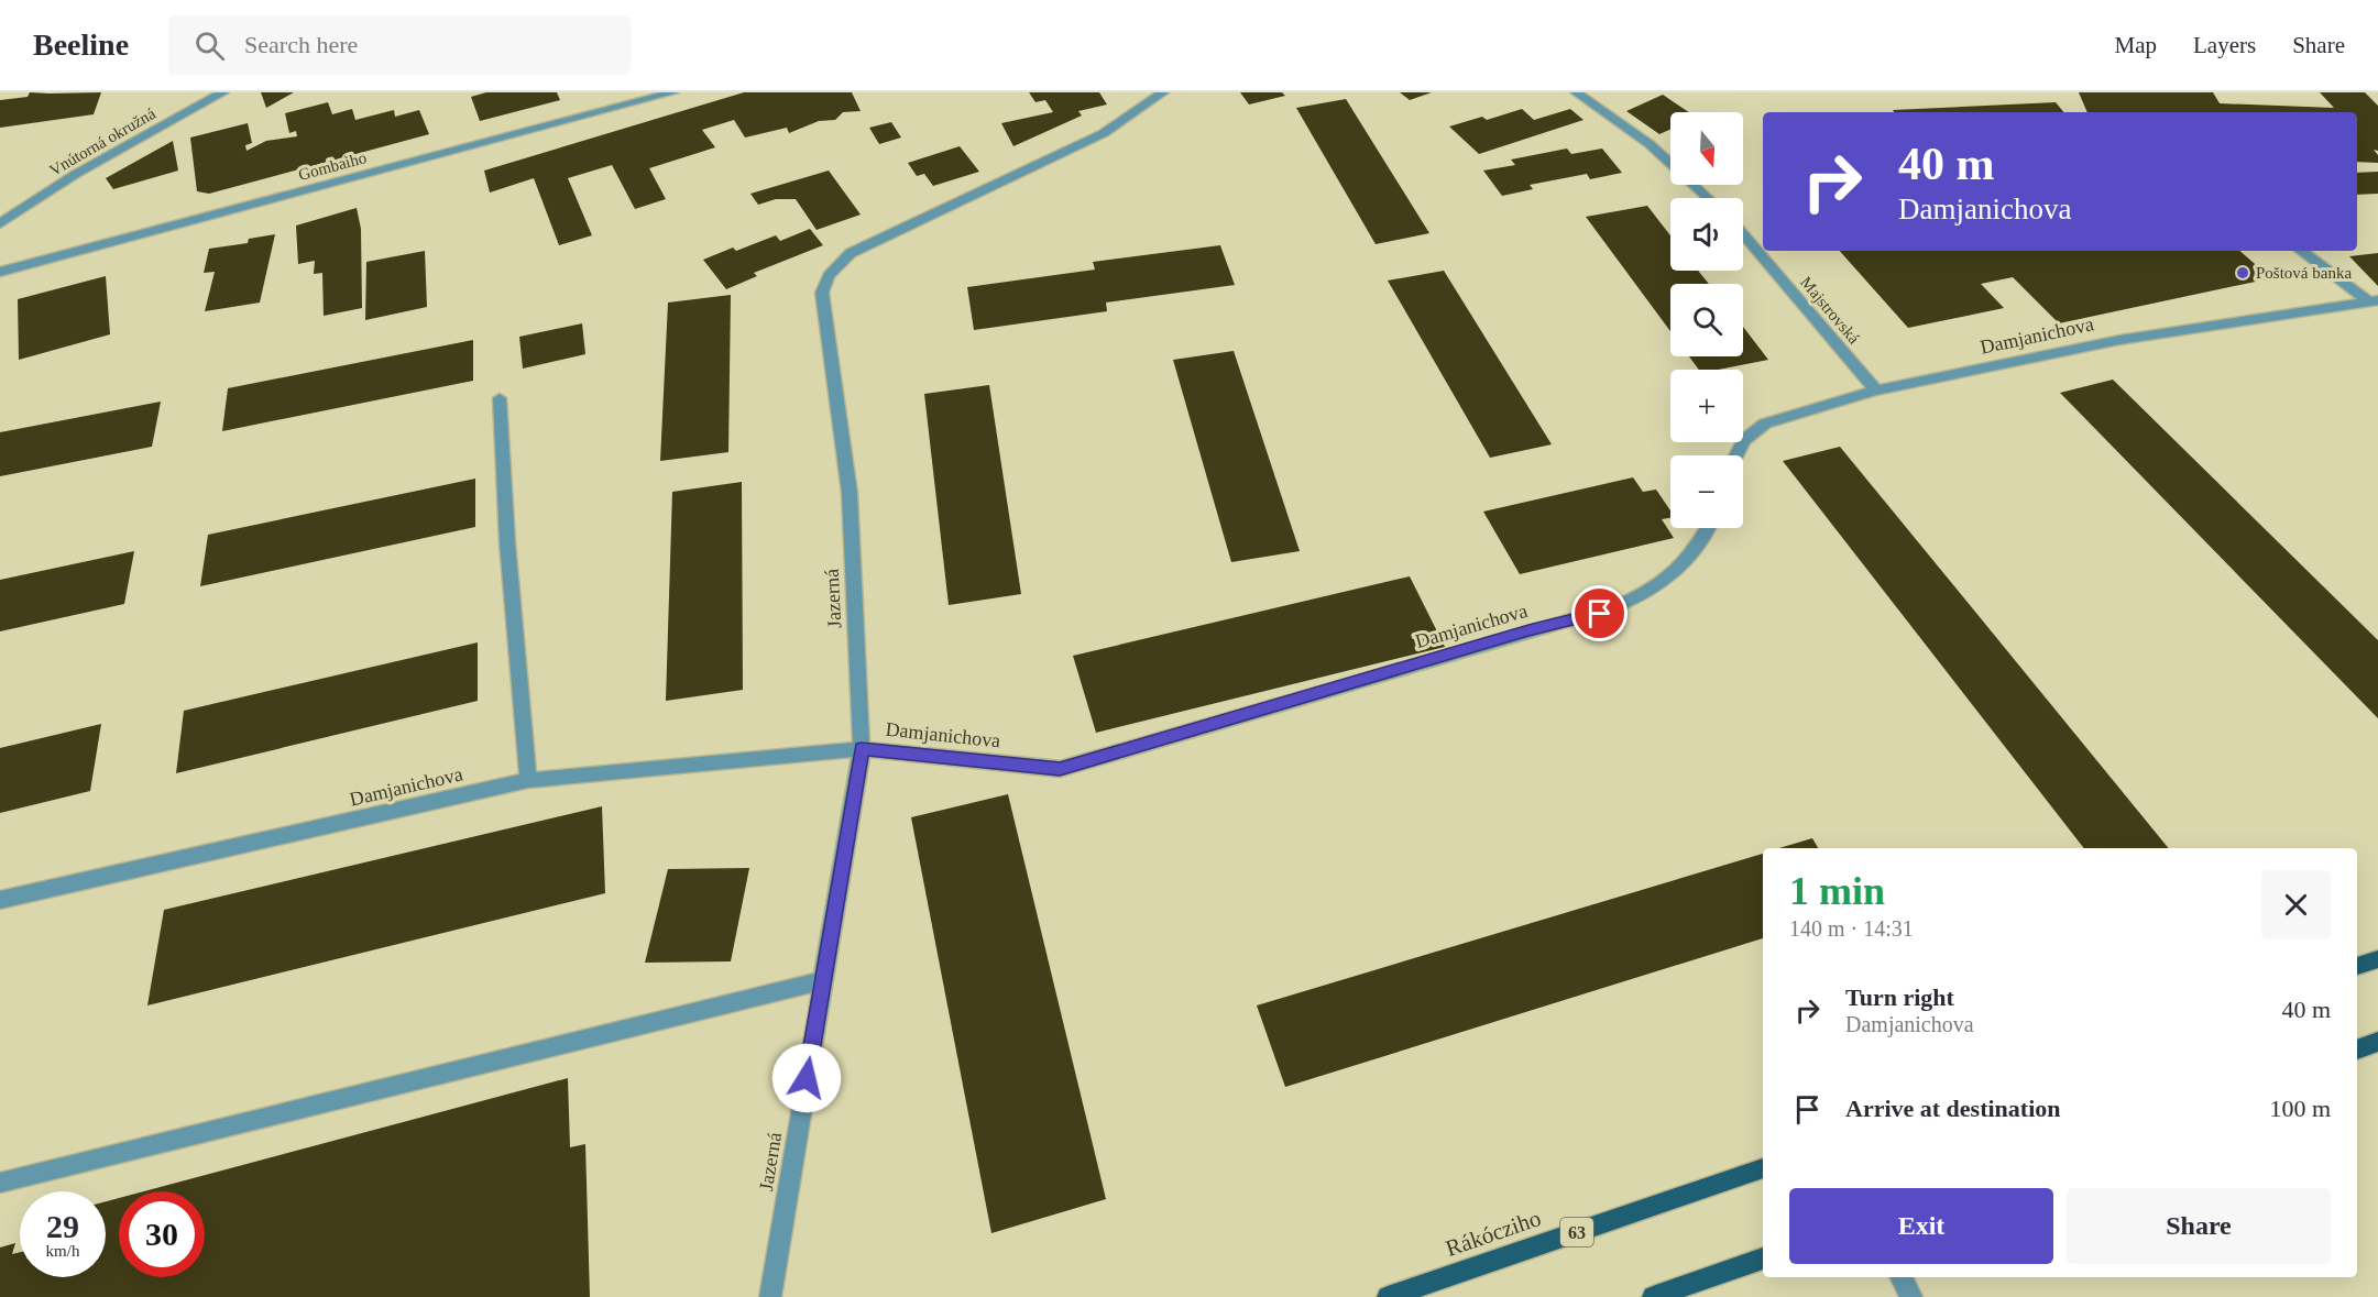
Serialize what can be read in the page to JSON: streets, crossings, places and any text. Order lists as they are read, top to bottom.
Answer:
{
  "streets": {
    "main road": ["63", "Rákócziho"],
    "street": [
      "Vnútorná okružná",
      "Gombaiho",
      "Majstrovská",
      "Damjanichova",
      "Jazerná"
    ]
  },
  "crossings": [
    ["Majstrovská", "Damjanichova"],
    ["Damjanichova", "Jazerná"]
  ],
  "places": ["Poštová banka"],
  "north": "bottom",
  "page": {
    "header": "Beeline",
    "search": "Search here",
    "nav": ["Map", "Layers", "Share"],
    "map_buttons": ["+", "−"],
    "turn": ["40 m", "Damjanichova"],
    "heading": ["1 min", "140 m · 14:31"],
    "list": [
      {
        "name": "Turn right",
        "note": "Damjanichova",
        "value": "40 m"
      },
      {
        "name": "Arrive at destination",
        "value": "100 m"
      }
    ],
    "buttons": ["Exit", "Share"],
    "speed": "29 km/h",
    "limit": "30"
  }
}
